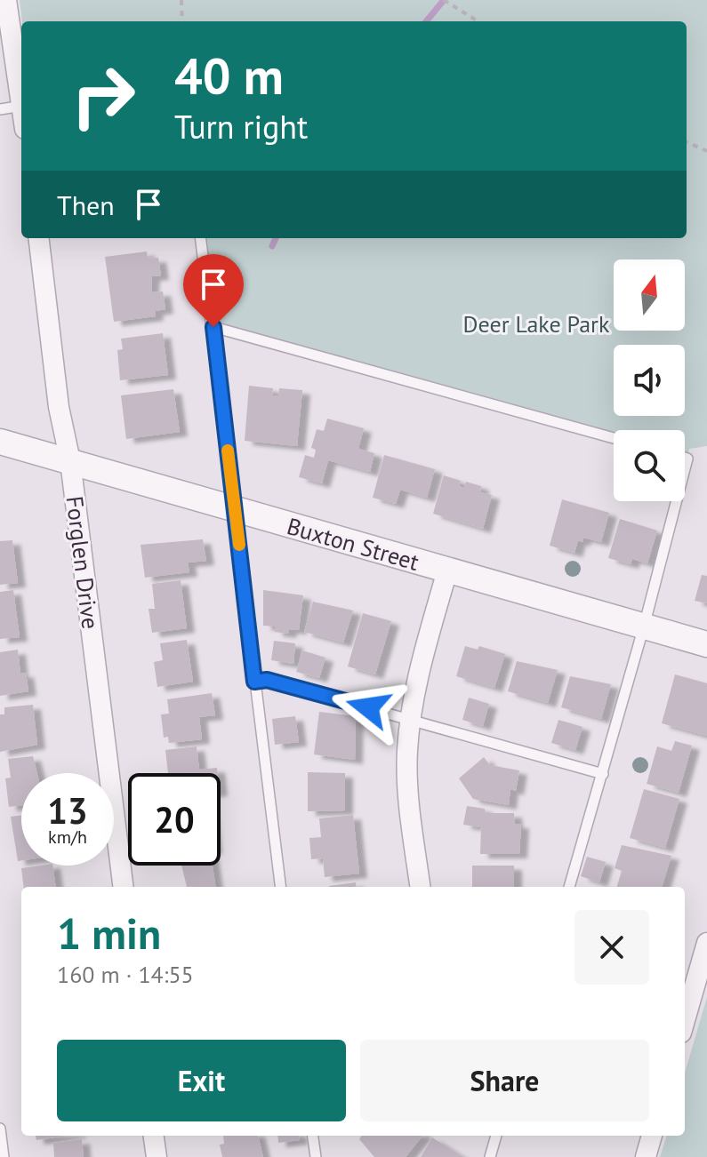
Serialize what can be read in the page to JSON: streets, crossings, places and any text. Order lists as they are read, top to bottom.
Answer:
{
  "streets": {
    "street": ["Buxton Street", "Forglen Drive"]
  },
  "crossings": [
    ["Buxton Street", "Forglen Drive"]
  ],
  "parks": ["Deer Lake Park"],
  "north": "top",
  "page": {
    "turn": ["40 m", "Turn right"],
    "then": "Then",
    "speed": "13 km/h",
    "limit": "20",
    "heading": ["1 min", "160 m · 14:55"],
    "buttons": ["Exit", "Share"]
  }
}
